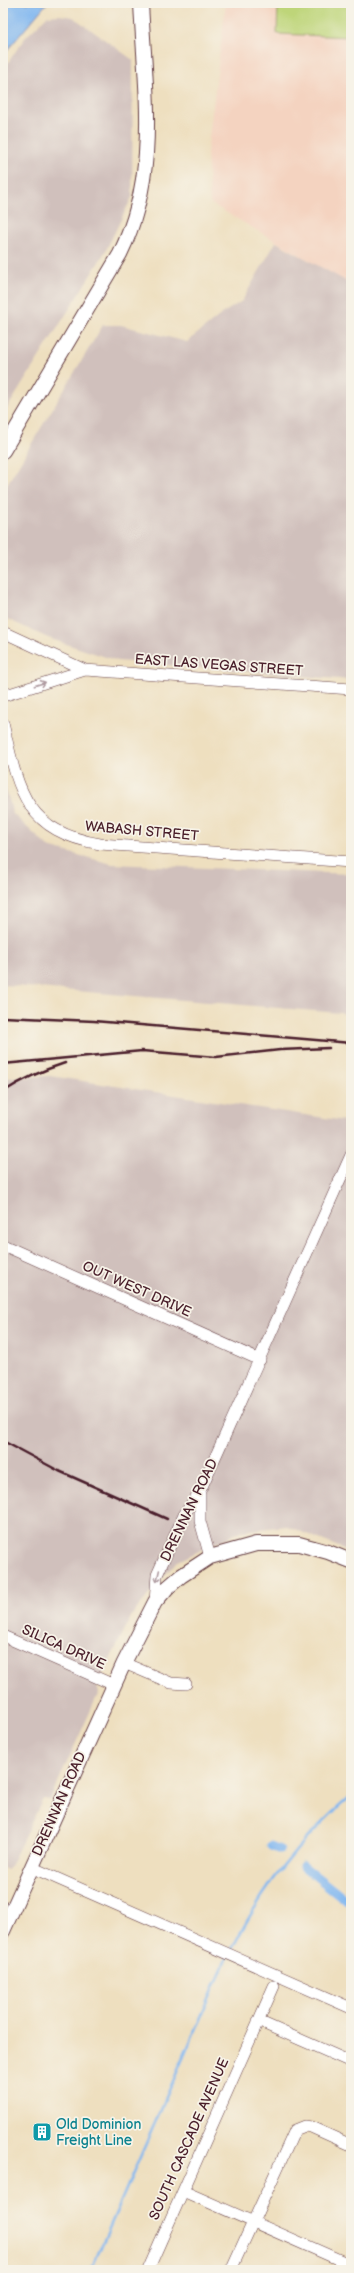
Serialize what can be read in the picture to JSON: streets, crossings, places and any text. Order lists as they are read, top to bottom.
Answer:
{
  "streets": {
    "main road": ["DRENNAN ROAD"],
    "street": [
      "EAST LAS VEGAS STREET",
      "WABASH STREET",
      "OUT WEST DRIVE",
      "SILICA DRIVE",
      "SOUTH CASCADE AVENUE"
    ]
  },
  "crossings": [
    ["OUT WEST DRIVE", "DRENNAN ROAD"],
    ["DRENNAN ROAD", "SILICA DRIVE"]
  ],
  "places": {
    "building": ["Old Dominion Freight Line"]
  }
}
